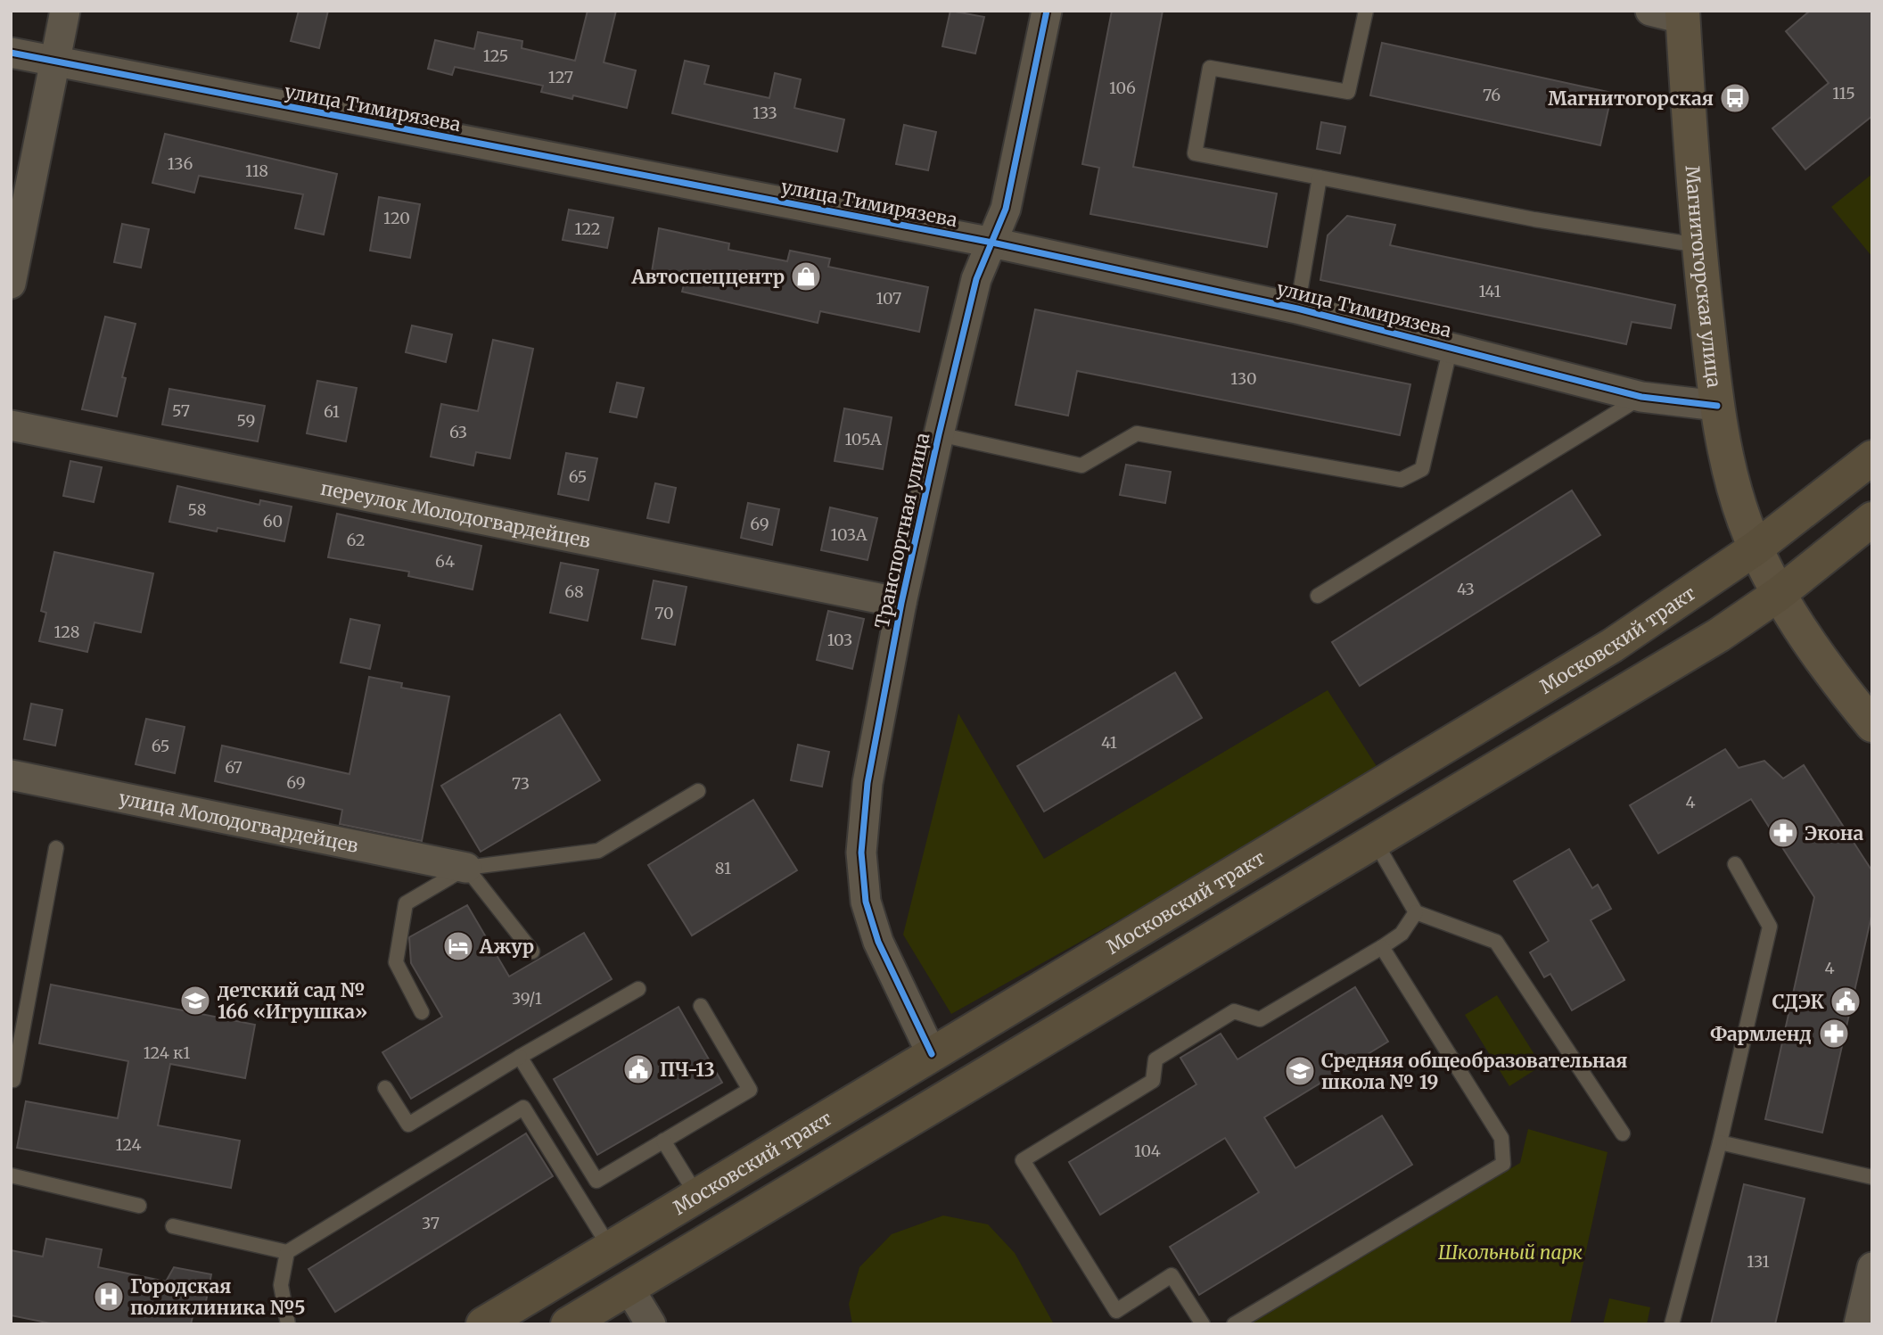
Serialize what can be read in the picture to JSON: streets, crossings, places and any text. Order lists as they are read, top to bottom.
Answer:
{
  "streets": {
    "main road": ["Московский тракт"],
    "street": [
      "улица Тимирязева",
      "Магнитогорская улица",
      "переулок Молодогвардейцев",
      "Транспортная улица",
      "улица Молодогвардейцев"
    ]
  },
  "crossings": [
    ["улица Тимирязева", "Магнитогорская улица"],
    ["улица Тимирязева", "Транспортная улица"],
    ["Магнитогорская улица", "Московский тракт"],
    ["переулок Молодогвардейцев", "Транспортная улица"],
    ["Транспортная улица", "Московский тракт"]
  ],
  "parks": ["Школьный парк"],
  "places": {
    "bus stop": ["Магнитогорская"],
    "shop": ["Автоспеццентр"],
    "pharmacy": ["Экона", "Фармленд"],
    "hotel": ["Ажур"],
    "school or university": ["детский сад № 166 «Игрушка»", "Средняя общеобразовательная школа № 19"],
    "public building": ["СДЭК", "ПЧ-13"],
    "hospital": ["Городская поликлиника №5"]
  },
  "house_numbers": [
    "125",
    "127",
    "106",
    "115",
    "76",
    "133",
    "136",
    "118",
    "120",
    "122",
    "141",
    "107",
    "130",
    "57",
    "61",
    "59",
    "63",
    "105А",
    "65",
    "58",
    "60",
    "69",
    "103А",
    "62",
    "64",
    "43",
    "68",
    "70",
    "128",
    "103",
    "41",
    "65",
    "67",
    "69",
    "73",
    "4",
    "81",
    "4",
    "39/1",
    "124 к1",
    "124",
    "104",
    "37",
    "131"
  ]
}
